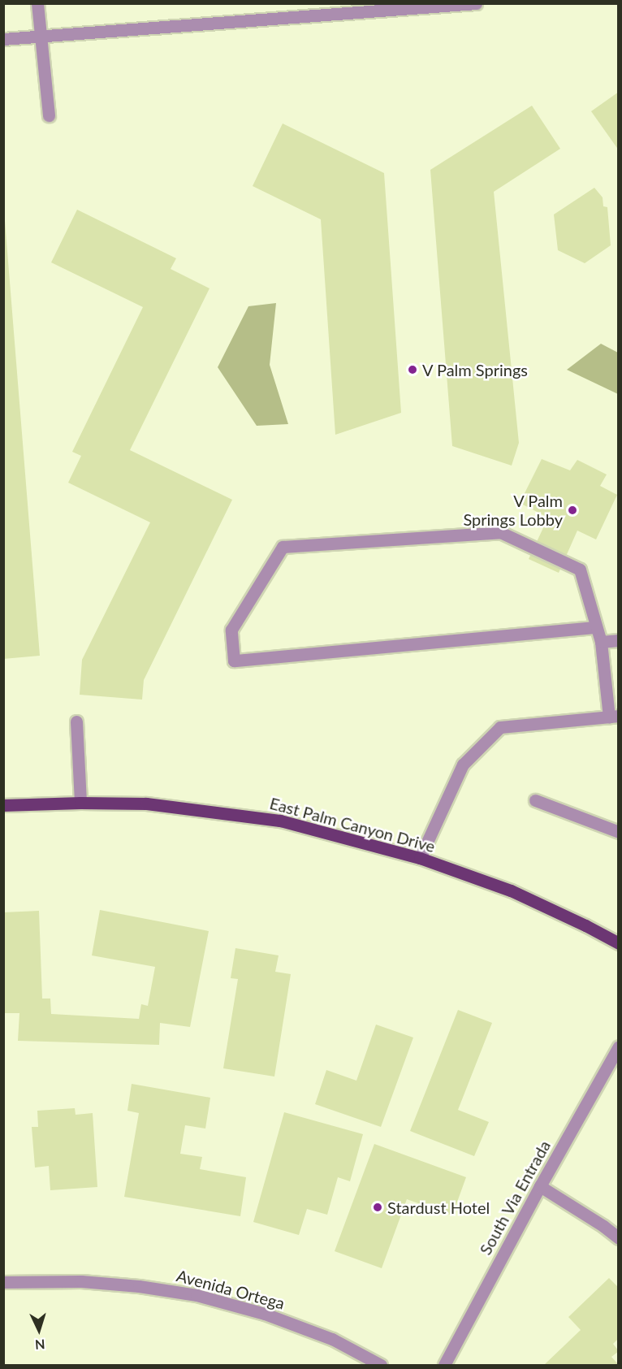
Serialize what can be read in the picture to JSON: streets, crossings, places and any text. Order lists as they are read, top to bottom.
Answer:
{
  "streets": {
    "main road": ["East Palm Canyon Drive"],
    "street": ["South Via Entrada", "Avenida Ortega"]
  },
  "places": ["V Palm Springs", "V Palm Springs Lobby", "Stardust Hotel"],
  "north": "bottom"
}
